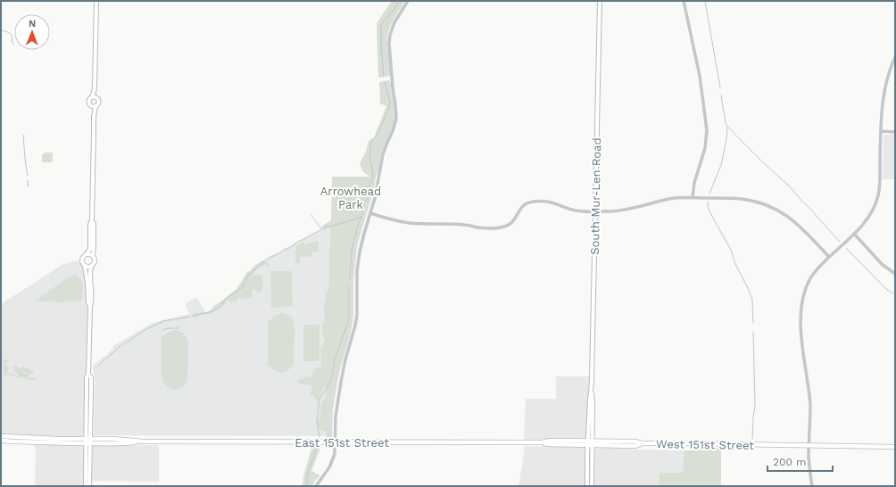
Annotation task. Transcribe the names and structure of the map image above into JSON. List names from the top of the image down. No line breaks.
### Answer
{"streets":{"main road":["South Mur-Len Road","East 151st Street","West 151st Street"]},"crossings":[["South Mur-Len Road","East 151st Street"],["South Mur-Len Road","West 151st Street"],["East 151st Street","West 151st Street"]],"parks":["Arrowhead Park"],"scale_bar":"200 m","north":"top"}
